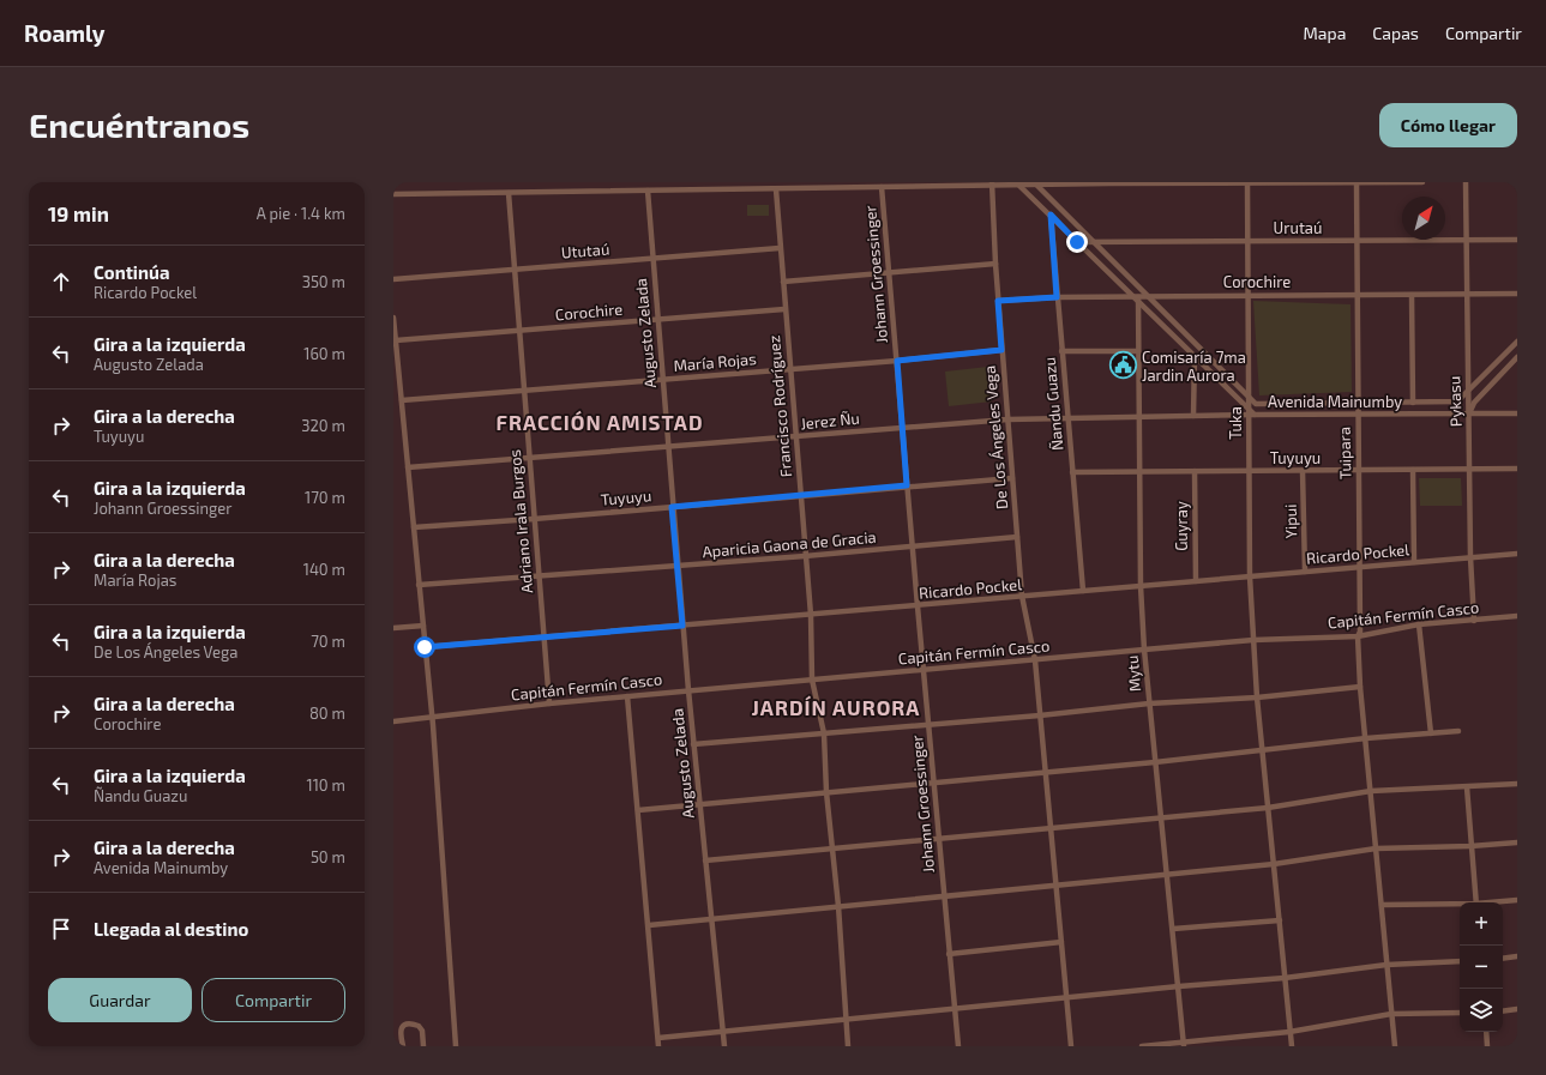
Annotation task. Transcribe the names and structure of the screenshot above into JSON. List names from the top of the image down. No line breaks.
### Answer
{"streets":{"street":["Urutaú","Ututaú","Johann Groessinger","Corochire","Augusto Zelada","María Rojas","Avenida Mainumby","Pykasu","Ñandu Guazu","Francisco Rodríguez","Jerez Ñu","Tuka","De Los Ángeles Vega","Tuipara","Tuyuyu","Adriano Irala Burgos","Yipui","Guyray","Aparicia Gaona de Gracia","Ricardo Pockel","Capitán Fermín Casco","Mytu"]},"crossings":[["Urutaú","Avenida Mainumby"],["Urutaú","Pykasu"],["Urutaú","Tuka"],["Urutaú","Tuipara"],["Ututaú","Augusto Zelada"],["Ututaú","Francisco Rodríguez"],["Ututaú","Adriano Irala Burgos"],["Johann Groessinger","María Rojas"],["Johann Groessinger","Jerez Ñu"],["Johann Groessinger","Tuyuyu"],["Johann Groessinger","Aparicia Gaona de Gracia"],["Johann Groessinger","Ricardo Pockel"],["Johann Groessinger","Capitán Fermín Casco"],["Corochire","Augusto Zelada"],["Corochire","Avenida Mainumby"],["Corochire","Pykasu"],["Corochire","Ñandu Guazu"],["Corochire","Francisco Rodríguez"],["Corochire","Tuka"],["Corochire","De Los Ángeles Vega"],["Corochire","Tuipara"],["Corochire","Adriano Irala Burgos"],["Corochire","Mytu"],["Augusto Zelada","María Rojas"],["Augusto Zelada","Jerez Ñu"],["Augusto Zelada","Tuyuyu"],["Augusto Zelada","Aparicia Gaona de Gracia"],["Augusto Zelada","Ricardo Pockel"],["Augusto Zelada","Capitán Fermín Casco"],["María Rojas","Francisco Rodríguez"],["María Rojas","De Los Ángeles Vega"],["María Rojas","Adriano Irala Burgos"],["Avenida Mainumby","Pykasu"],["Avenida Mainumby","Ñandu Guazu"],["Avenida Mainumby","Jerez Ñu"],["Avenida Mainumby","Tuka"],["Avenida Mainumby","Tuipara"],["Avenida Mainumby","Mytu"],["Pykasu","Tuyuyu"],["Pykasu","Ricardo Pockel"],["Pykasu","Capitán Fermín Casco"],["Ñandu Guazu","Jerez Ñu"],["Ñandu Guazu","Tuyuyu"],["Ñandu Guazu","Ricardo Pockel"],["Francisco Rodríguez","Jerez Ñu"],["Francisco Rodríguez","Tuyuyu"],["Francisco Rodríguez","Aparicia Gaona de Gracia"],["Francisco Rodríguez","Ricardo Pockel"],["Francisco Rodríguez","Capitán Fermín Casco"],["Jerez Ñu","Tuka"],["Jerez Ñu","De Los Ángeles Vega"],["Jerez Ñu","Adriano Irala Burgos"],["Jerez Ñu","Mytu"],["Tuka","Tuyuyu"],["Tuka","Ricardo Pockel"],["Tuka","Capitán Fermín Casco"],["De Los Ángeles Vega","Tuyuyu"],["De Los Ángeles Vega","Aparicia Gaona de Gracia"],["De Los Ángeles Vega","Ricardo Pockel"],["De Los Ángeles Vega","Capitán Fermín Casco"],["Tuipara","Tuyuyu"],["Tuipara","Ricardo Pockel"],["Tuipara","Capitán Fermín Casco"],["Tuyuyu","Adriano Irala Burgos"],["Tuyuyu","Yipui"],["Tuyuyu","Guyray"],["Tuyuyu","Mytu"],["Adriano Irala Burgos","Aparicia Gaona de Gracia"],["Adriano Irala Burgos","Ricardo Pockel"],["Adriano Irala Burgos","Capitán Fermín Casco"],["Yipui","Ricardo Pockel"],["Guyray","Ricardo Pockel"],["Ricardo Pockel","Mytu"],["Capitán Fermín Casco","Mytu"]],"districts":["FRACCIÓN AMISTAD","JARDÍN AURORA"],"places":{"public building":["Comisaría 7ma Jardin Aurora"]},"north":"top right","page":{"header":"Roamly","nav":["Mapa","Capas","Compartir"],"buttons":["Cómo llegar",["Guardar","Compartir"]],"title":"Encuéntranos","heading":["19 min","A pie · 1.4 km"],"list":[["Continúa","Ricardo Pockel","350 m"],["Gira a la izquierda","Augusto Zelada","160 m"],["Gira a la derecha","Tuyuyu","320 m"],["Gira a la izquierda","Johann Groessinger","170 m"],["Gira a la derecha","María Rojas","140 m"],["Gira a la izquierda","De Los Ángeles Vega","70 m"],["Gira a la derecha","Corochire","80 m"],["Gira a la izquierda","Ñandu Guazu","110 m"],["Gira a la derecha","Avenida Mainumby","50 m"],"Llegada al destino"],"map_buttons":["+","−"]}}
